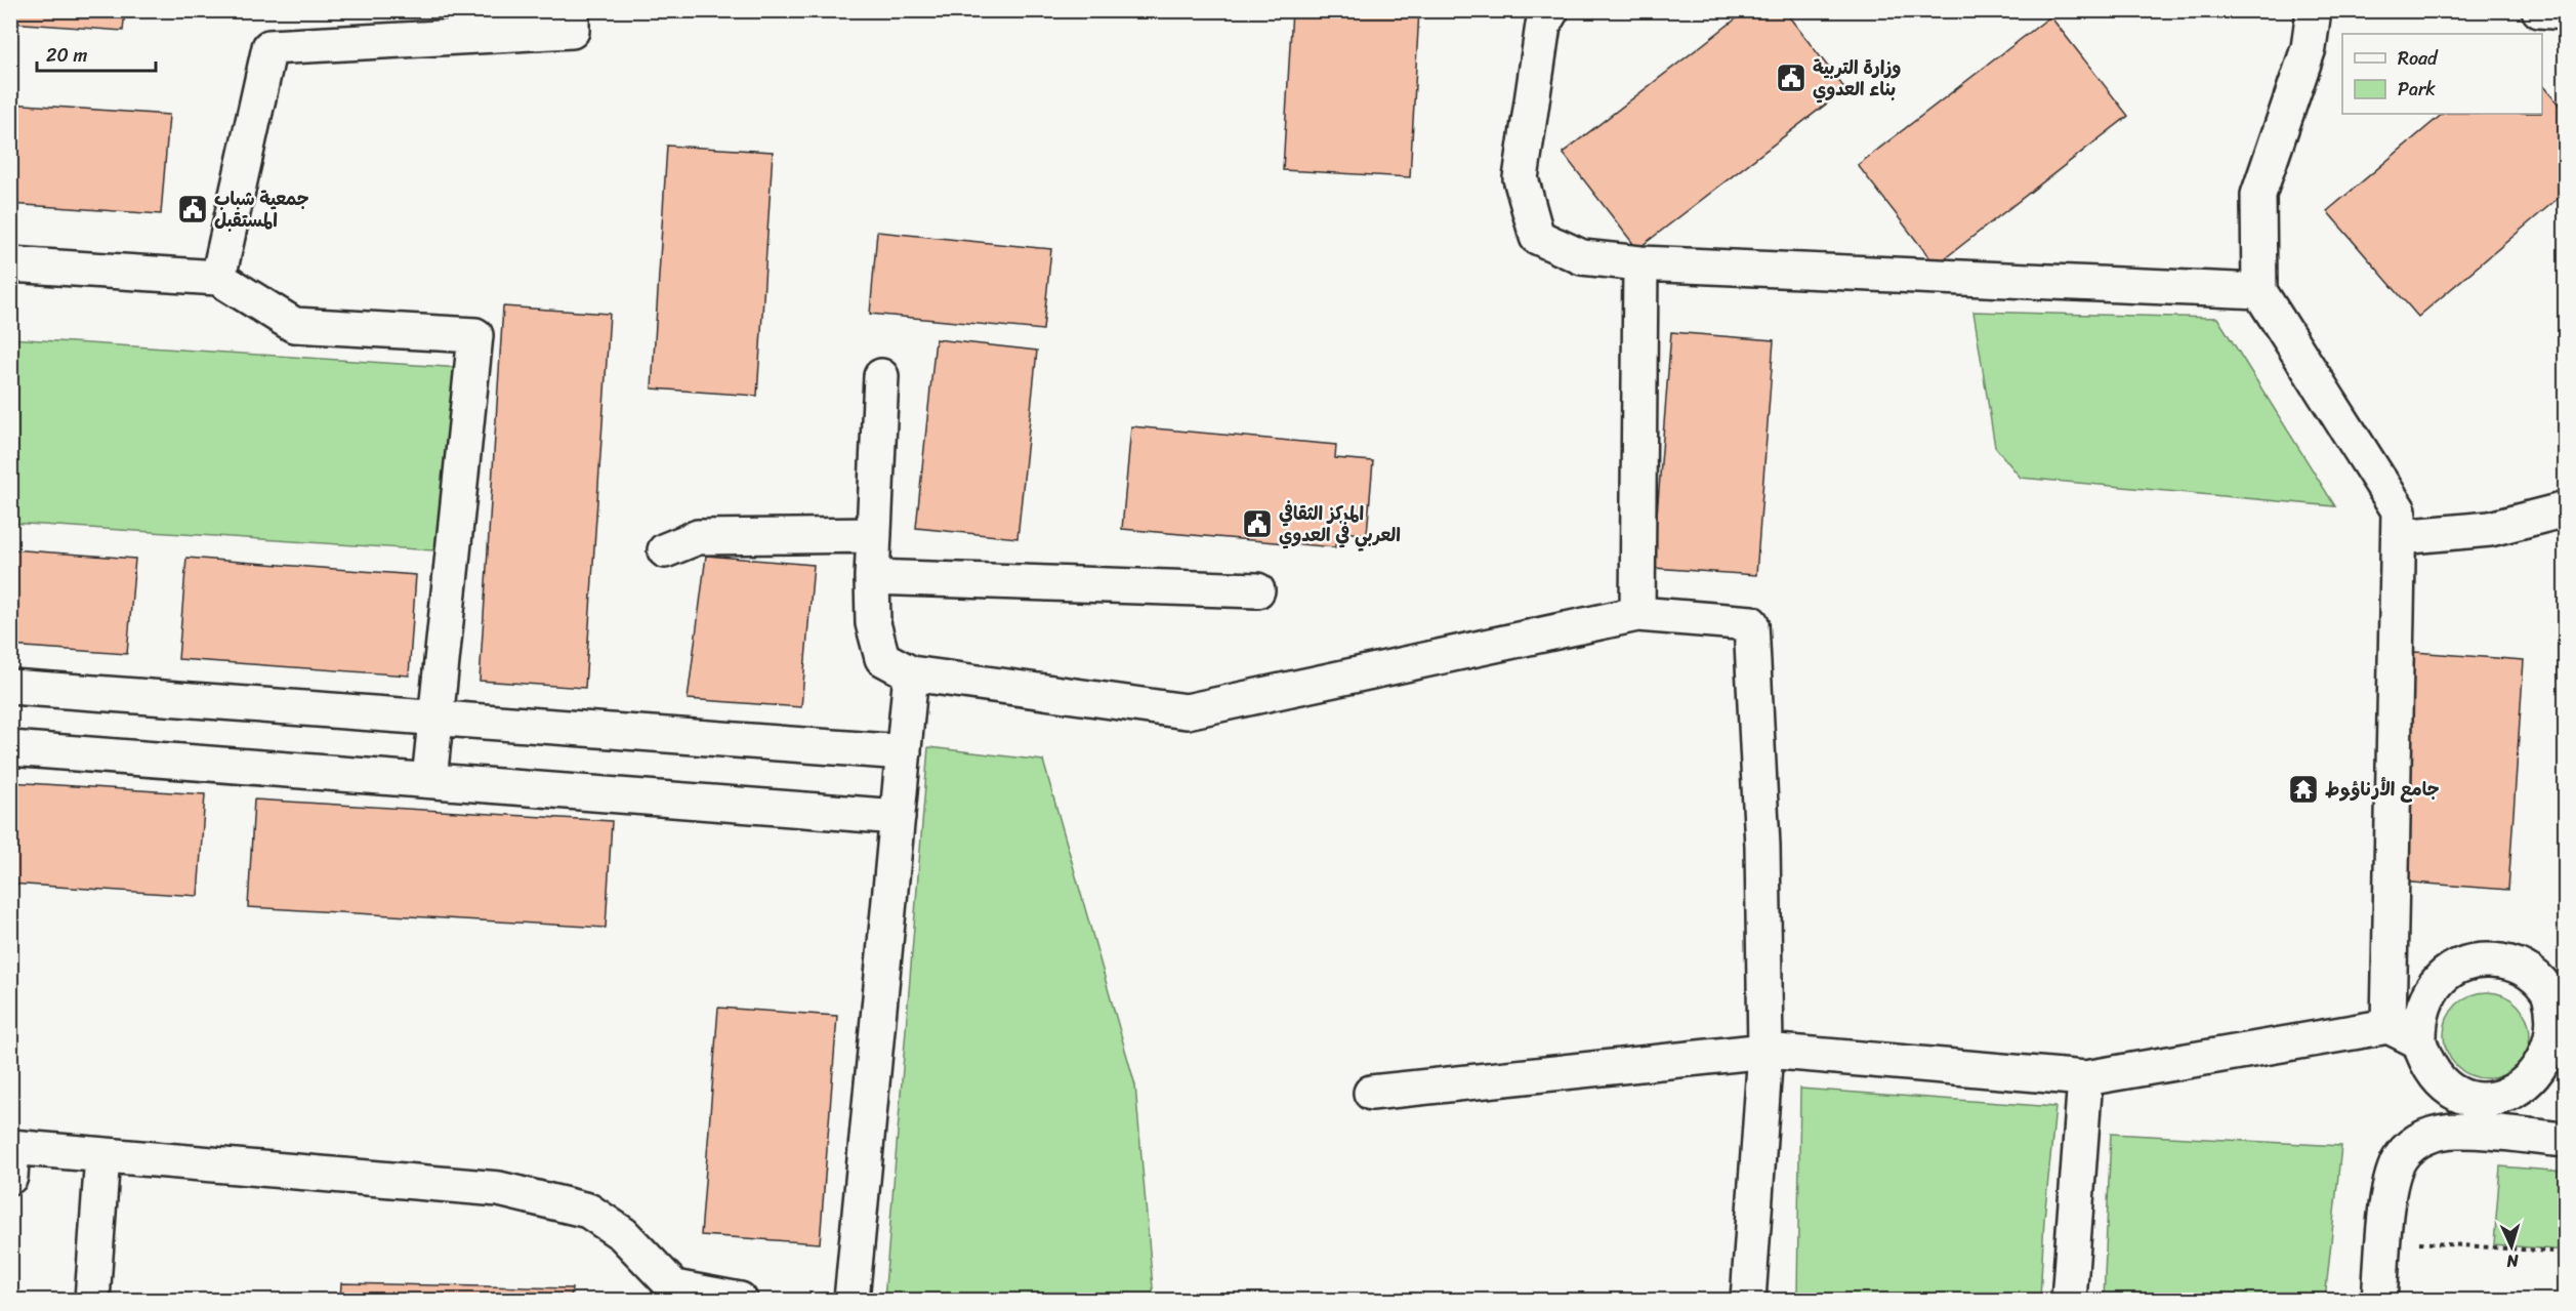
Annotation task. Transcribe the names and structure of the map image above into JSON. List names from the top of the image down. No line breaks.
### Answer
{"places":{"public building":["وزارة التربية بناء العدوي","جمعية شباب المستقبل","المركز الثقافي العربي في العدوي"],"temple":["جامع الأرناؤوط"]},"legend":["Road","Park"],"scale_bar":"20 m","north":"bottom"}
